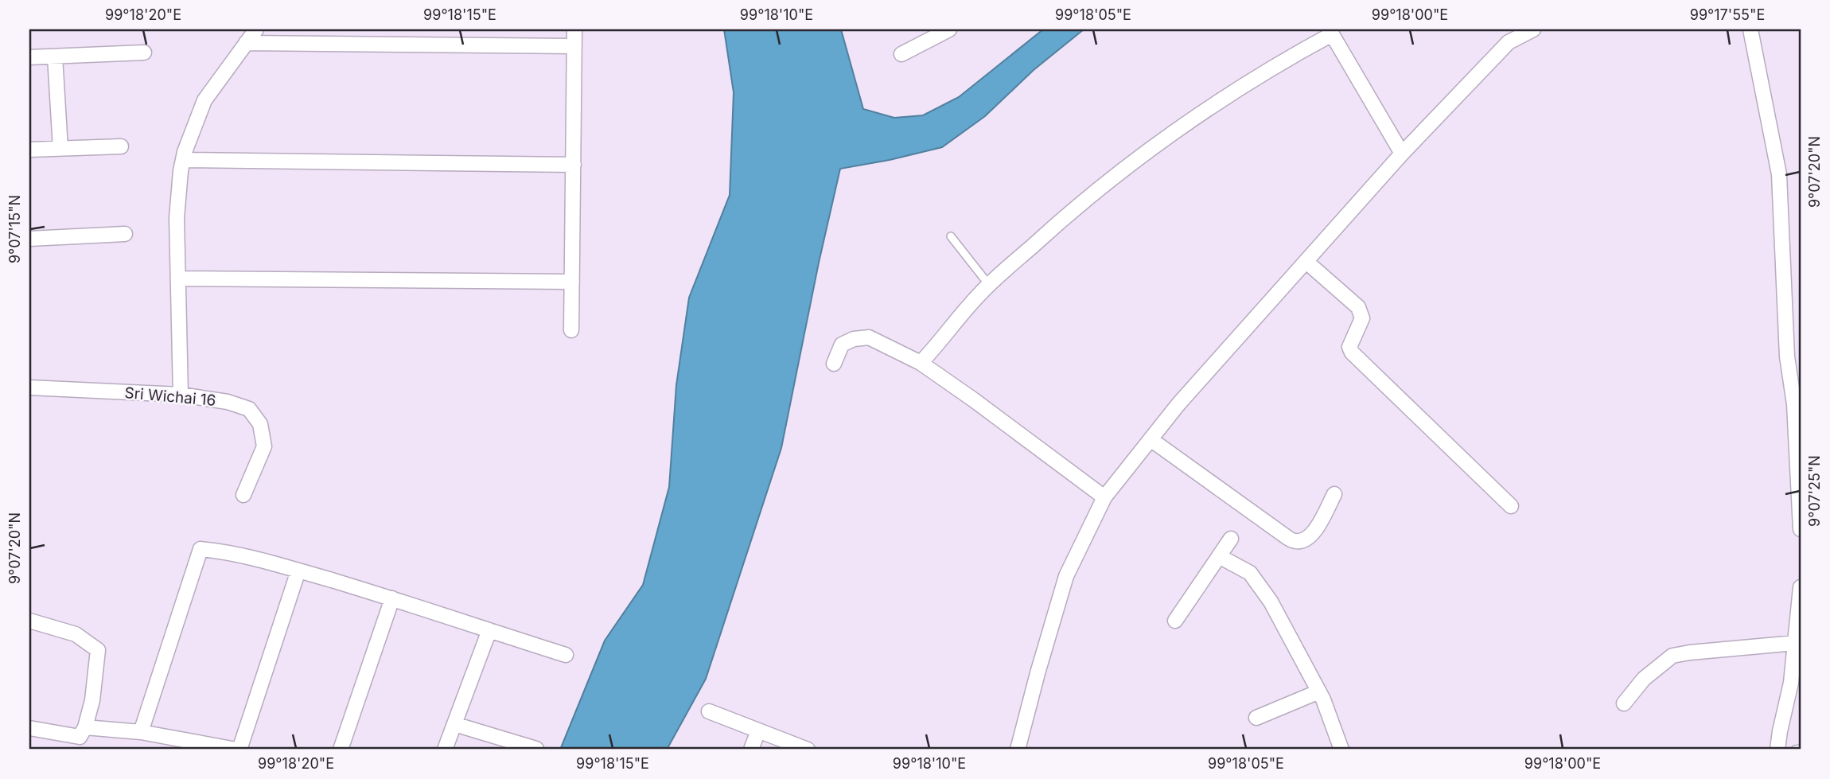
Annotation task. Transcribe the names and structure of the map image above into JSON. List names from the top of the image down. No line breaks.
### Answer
{"streets":{"street":["Sri Wichai 16"]},"coordinates":["99°18'20\"E","99°18'15\"E","99°18'10\"E","99°18'05\"E","99°18'00\"E","99°17'55\"E","9°07'20\"N","9°07'15\"N","9°07'25\"N"]}
